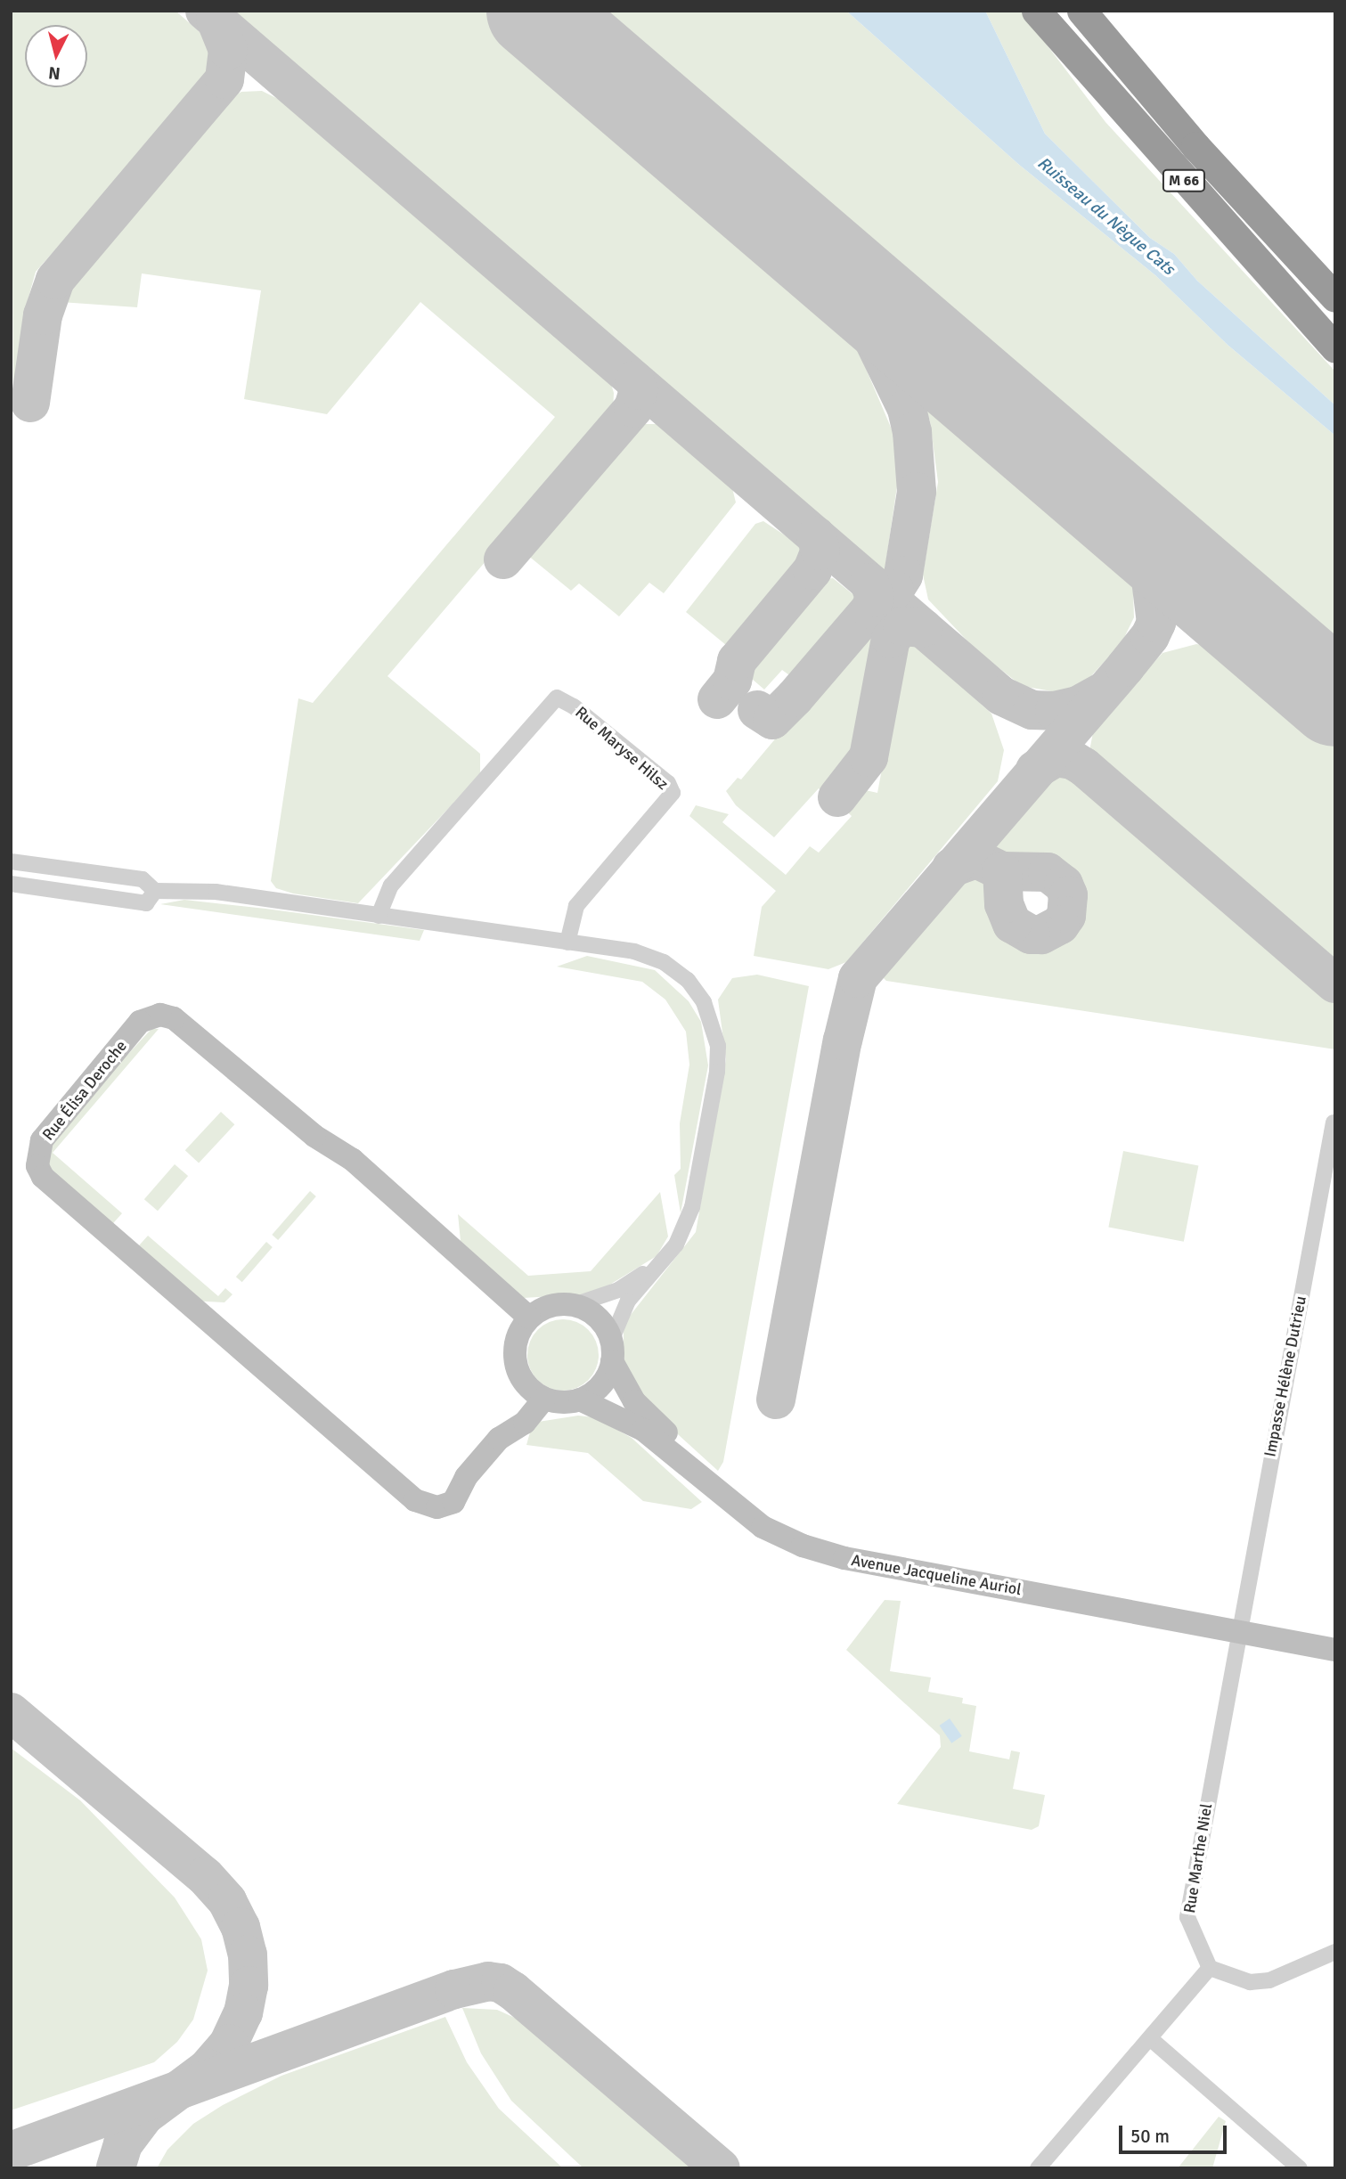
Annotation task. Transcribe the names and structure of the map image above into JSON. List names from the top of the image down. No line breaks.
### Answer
{"streets":{"highway":["M 66"],"main road":["Rue Élisa Deroche","Avenue Jacqueline Auriol"],"street":["Rue Maryse Hilsz","Impasse Hélène Dutrieu","Rue Marthe Niel"]},"crossings":[["Rue Élisa Deroche","Avenue Jacqueline Auriol"],["Impasse Hélène Dutrieu","Avenue Jacqueline Auriol"],["Impasse Hélène Dutrieu","Rue Marthe Niel"],["Avenue Jacqueline Auriol","Rue Marthe Niel"]],"water":["Ruisseau du Nègue Cats"],"scale_bar":"50 m","north":"bottom"}
